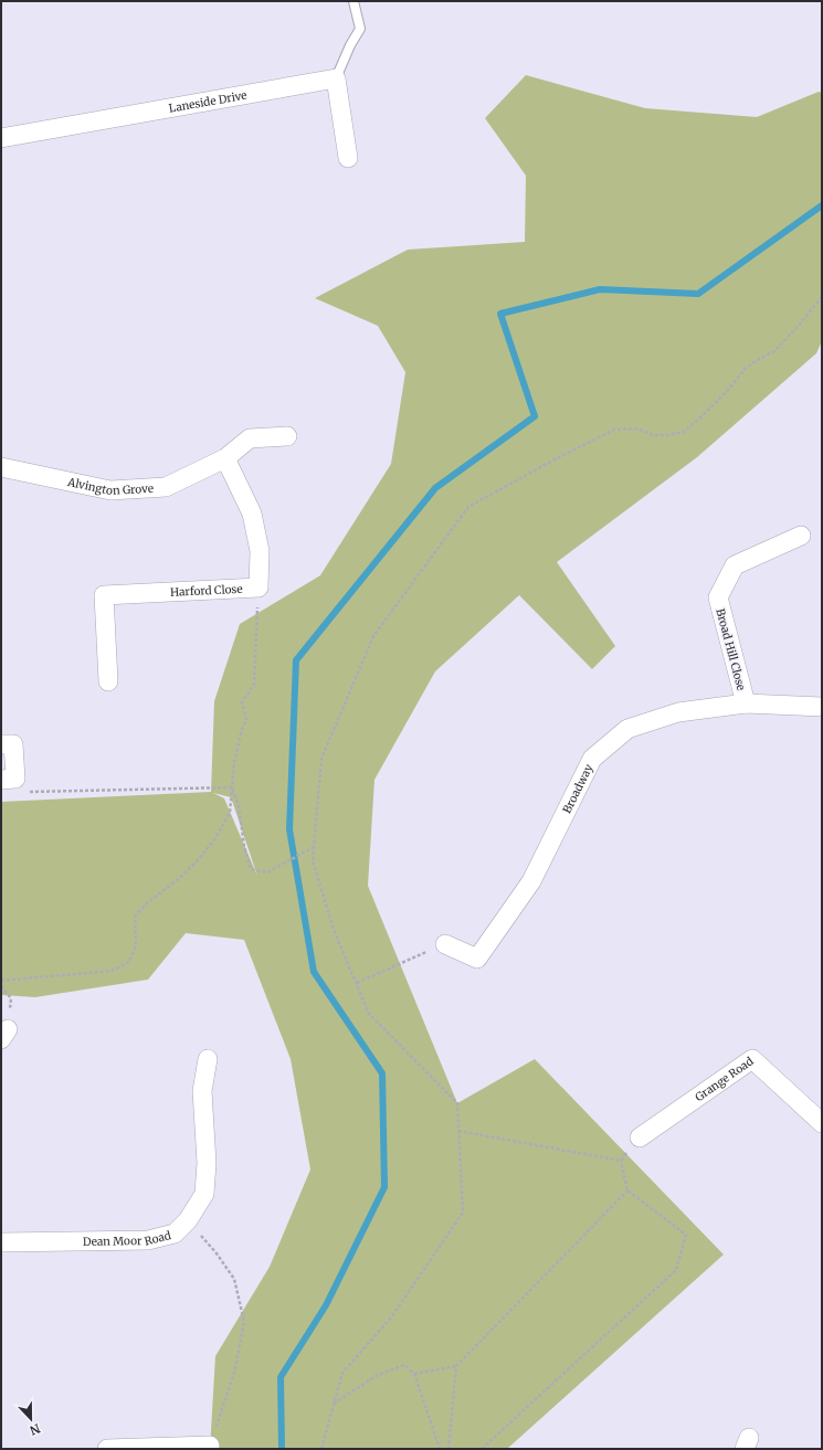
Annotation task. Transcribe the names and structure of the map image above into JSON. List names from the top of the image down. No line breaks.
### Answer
{"streets":{"street":["Laneside Drive","Alvington Grove","Harford Close","Broad Hill Close","Broadway","Grange Road","Dean Moor Road"]},"crossings":[["Broad Hill Close","Broadway"]],"north":"bottom"}
